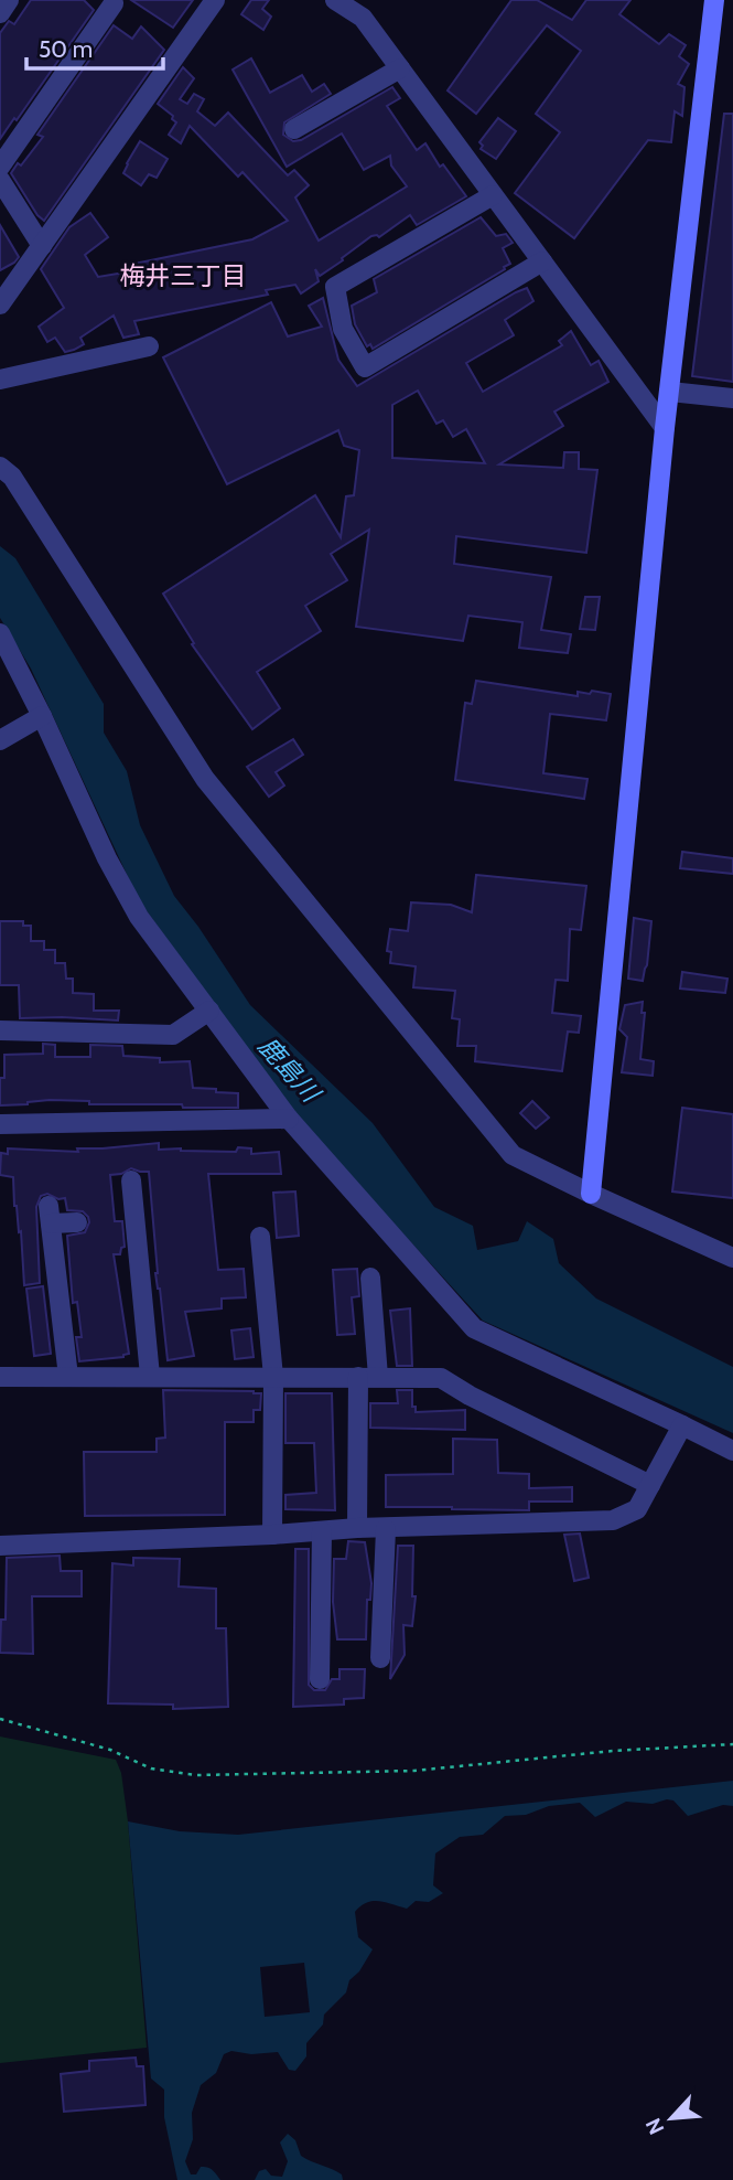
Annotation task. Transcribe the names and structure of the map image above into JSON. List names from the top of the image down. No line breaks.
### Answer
{"districts":["梅井三丁目"],"water":["鹿島川"],"scale_bar":"50 m","north":"bottom left"}
